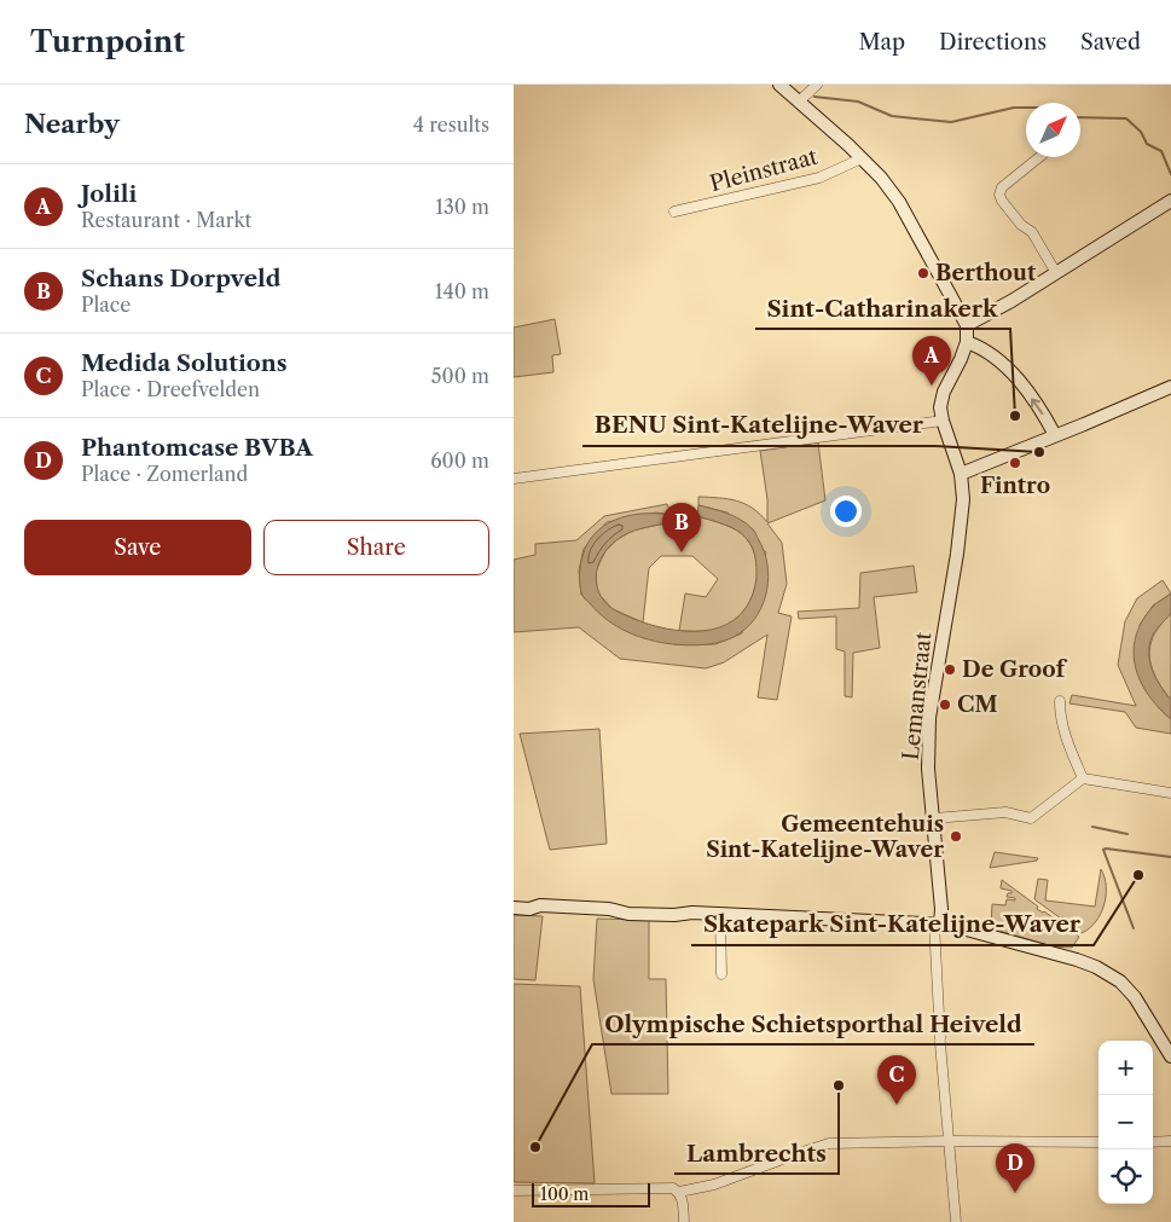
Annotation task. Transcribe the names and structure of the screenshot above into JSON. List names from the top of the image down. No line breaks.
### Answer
{"streets":{"street":["Pleinstraat","Lemanstraat"]},"places":["Berthout","Sint-Catharinakerk","BENU Sint-Katelijne-Waver","Fintro","De Groof","CM","Gemeentehuis Sint-Katelijne-Waver","Skatepark Sint-Katelijne-Waver","Lambrechts","Olympische Schietsporthal Heiveld"],"scale_bar":"100 m","north":"top right","page":{"header":"Turnpoint","nav":["Map","Directions","Saved"],"heading":["Nearby","4 results"],"list":[{"mark":"A","name":"Jolili","note":"Restaurant · Markt","value":"130 m"},{"mark":"B","name":"Schans Dorpveld","note":"Place","value":"140 m"},{"mark":"C","name":"Medida Solutions","note":"Place · Dreefvelden","value":"500 m"},{"mark":"D","name":"Phantomcase BVBA","note":"Place · Zomerland","value":"600 m"}],"pins":["A","B","C","D"],"buttons":["Save","Share"],"map_buttons":["+","−"],"scale":"100 m"}}
